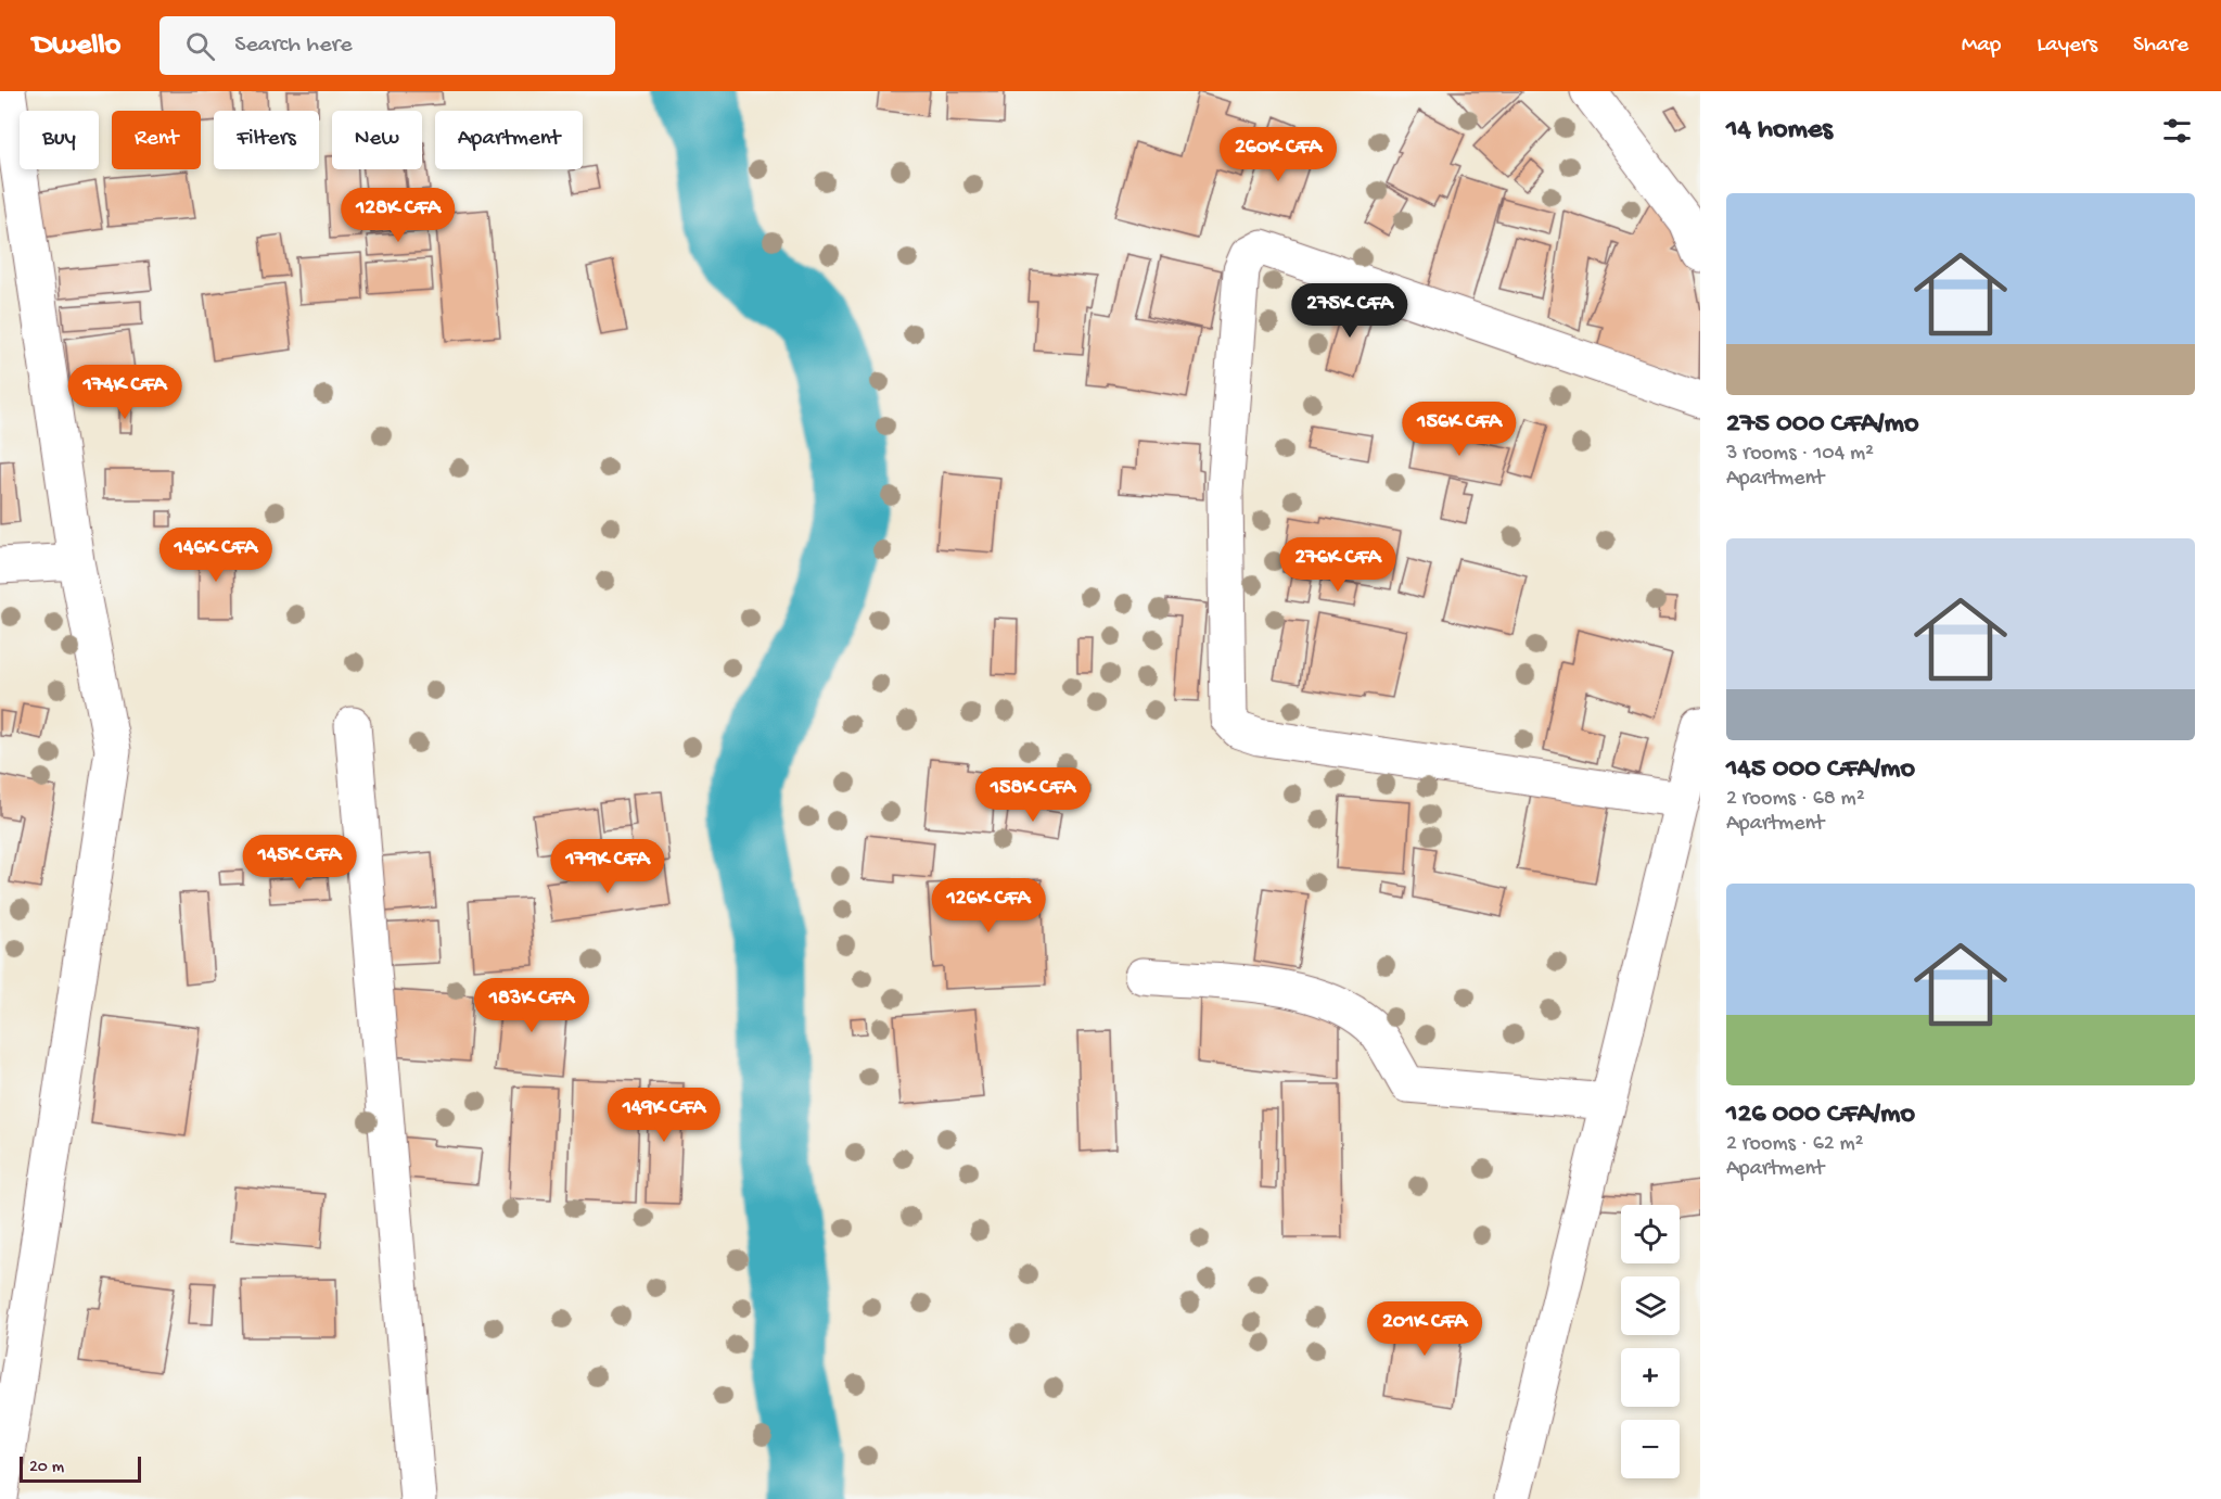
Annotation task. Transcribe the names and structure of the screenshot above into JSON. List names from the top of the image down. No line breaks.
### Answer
{"scale_bar":"20 m","page":{"header":"Dwello","search":"Search here","nav":["Map","Layers","Share"],"heading":"14 homes","chip":["Buy","Rent","Filters","New","Apartment"],"price":["260K CFA","128K CFA","275K CFA","174K CFA","156K CFA","146K CFA","276K CFA","158K CFA","145K CFA","179K CFA","126K CFA","183K CFA","149K CFA","201K CFA"],"list":[{"name":"275 000 CFA/mo","note":"3 rooms · 104 m² · Apartment"},{"name":"145 000 CFA/mo","note":"2 rooms · 68 m² · Apartment"},{"name":"126 000 CFA/mo","note":"2 rooms · 62 m² · Apartment"}],"map_buttons":["+","−"],"scale":"20 m"}}
